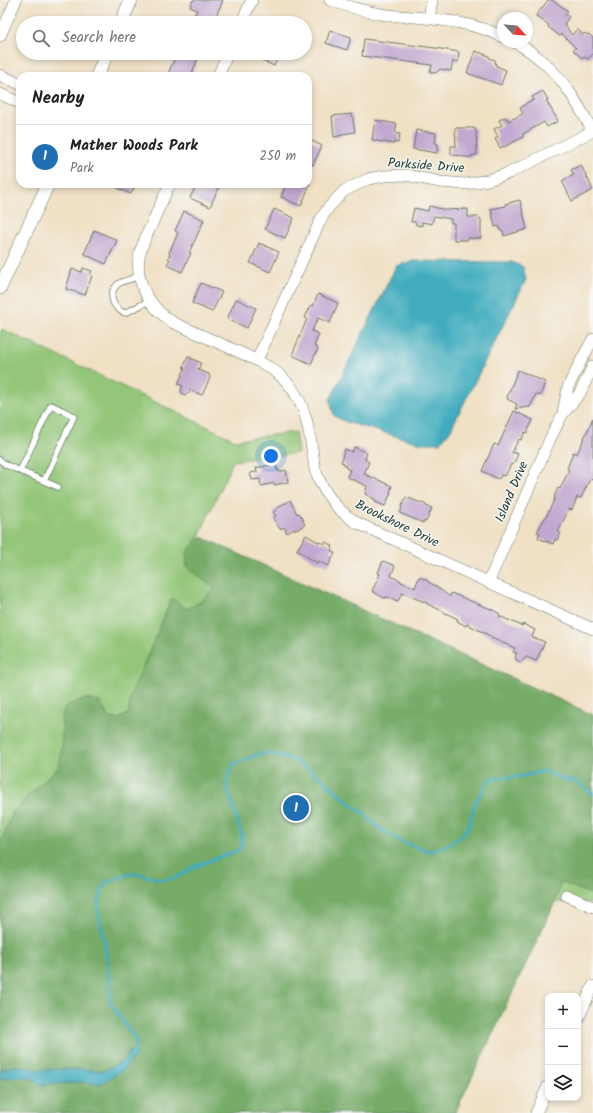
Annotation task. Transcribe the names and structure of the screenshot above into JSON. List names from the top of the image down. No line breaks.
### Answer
{"streets":{"street":["Parkside Drive","Island Drive","Brookshore Drive"]},"crossings":[["Parkside Drive","Brookshore Drive"],["Island Drive","Brookshore Drive"]],"north":"bottom right","page":{"search":"Search here","heading":"Nearby","list":[{"mark":"1","name":"Mather Woods Park","note":"Park","value":"250 m"}],"pins":"1","map_buttons":["+","−"]}}
